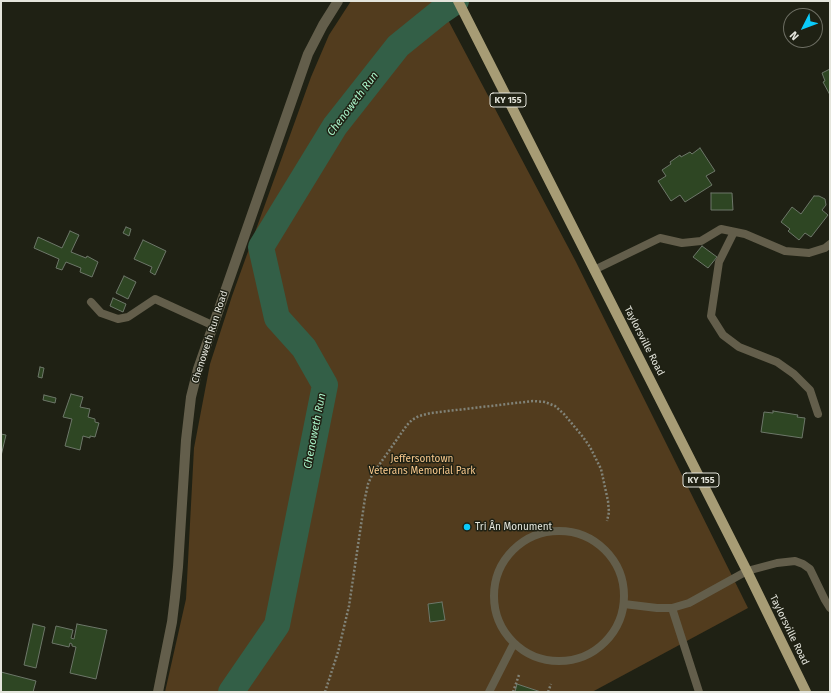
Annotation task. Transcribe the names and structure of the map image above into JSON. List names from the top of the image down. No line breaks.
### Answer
{"streets":{"main road":["KY 155","Taylorsville Road"],"street":["Chenoweth Run Road"]},"water":["Chenoweth Run"],"parks":["Jeffersontown Veterans Memorial Park"],"places":["Tri Ân Monument"],"north":"bottom left"}
